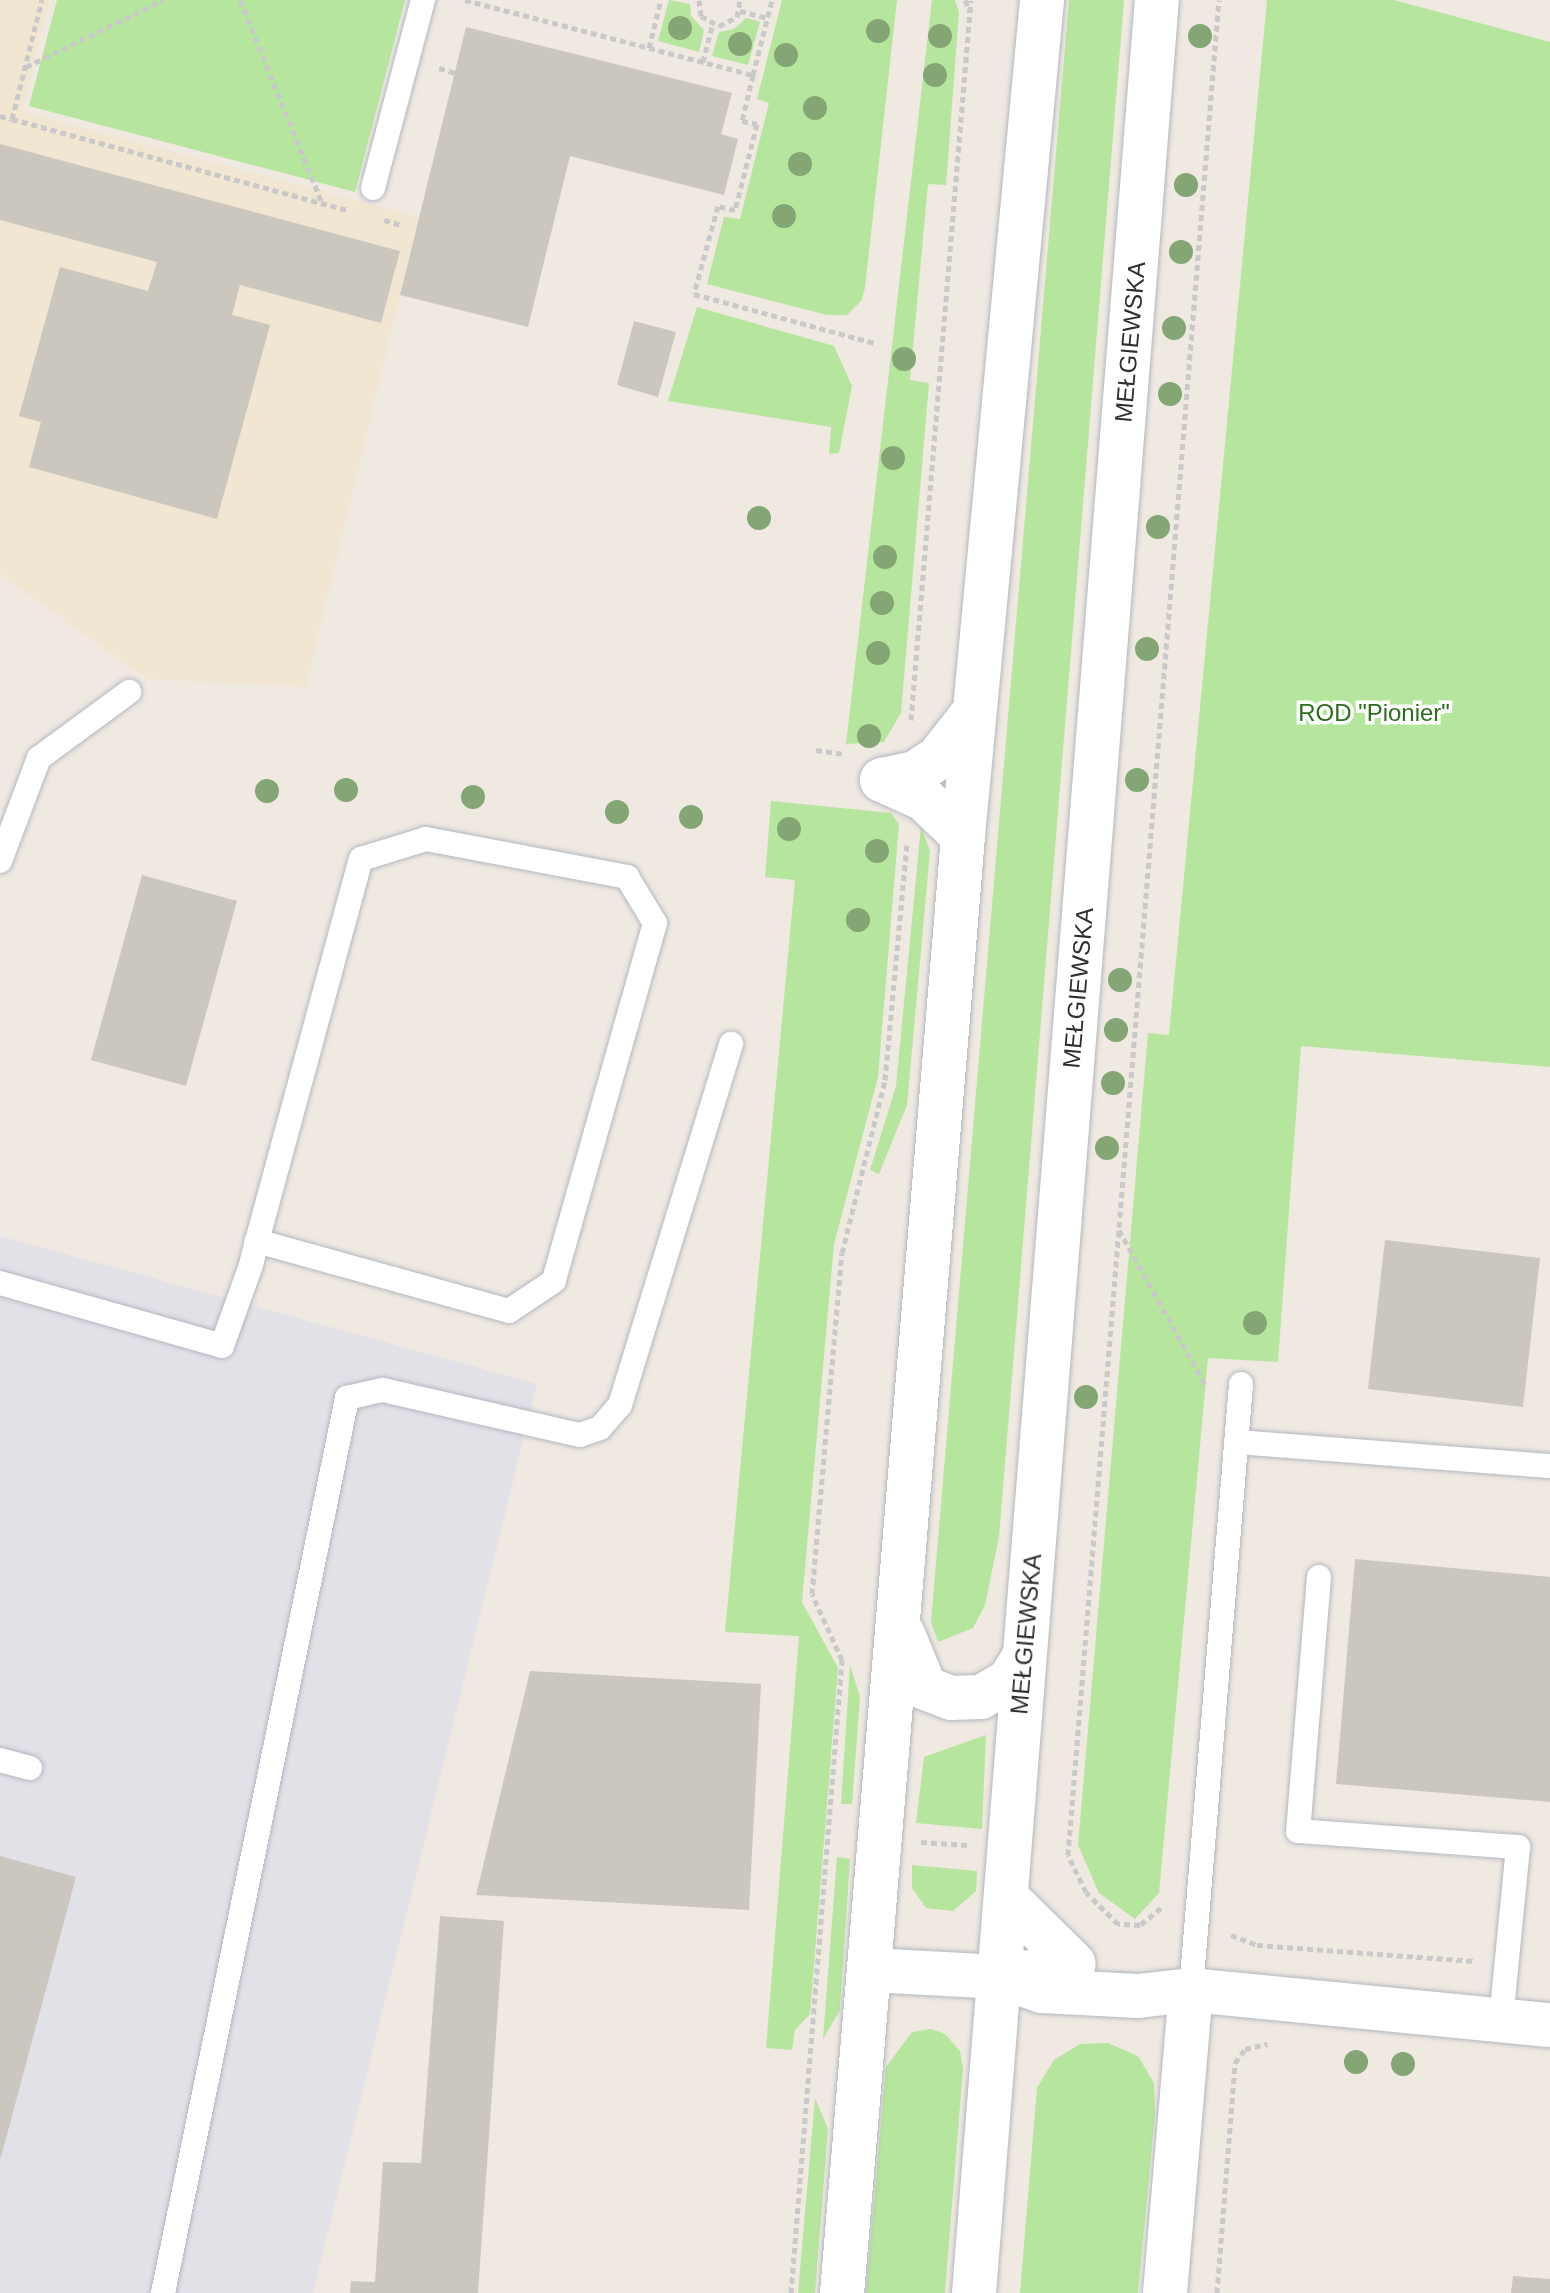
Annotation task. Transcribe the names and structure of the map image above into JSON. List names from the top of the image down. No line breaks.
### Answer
{"streets":{"main road":["MEŁGIEWSKA"]},"parks":["ROD \"Pionier\""]}
